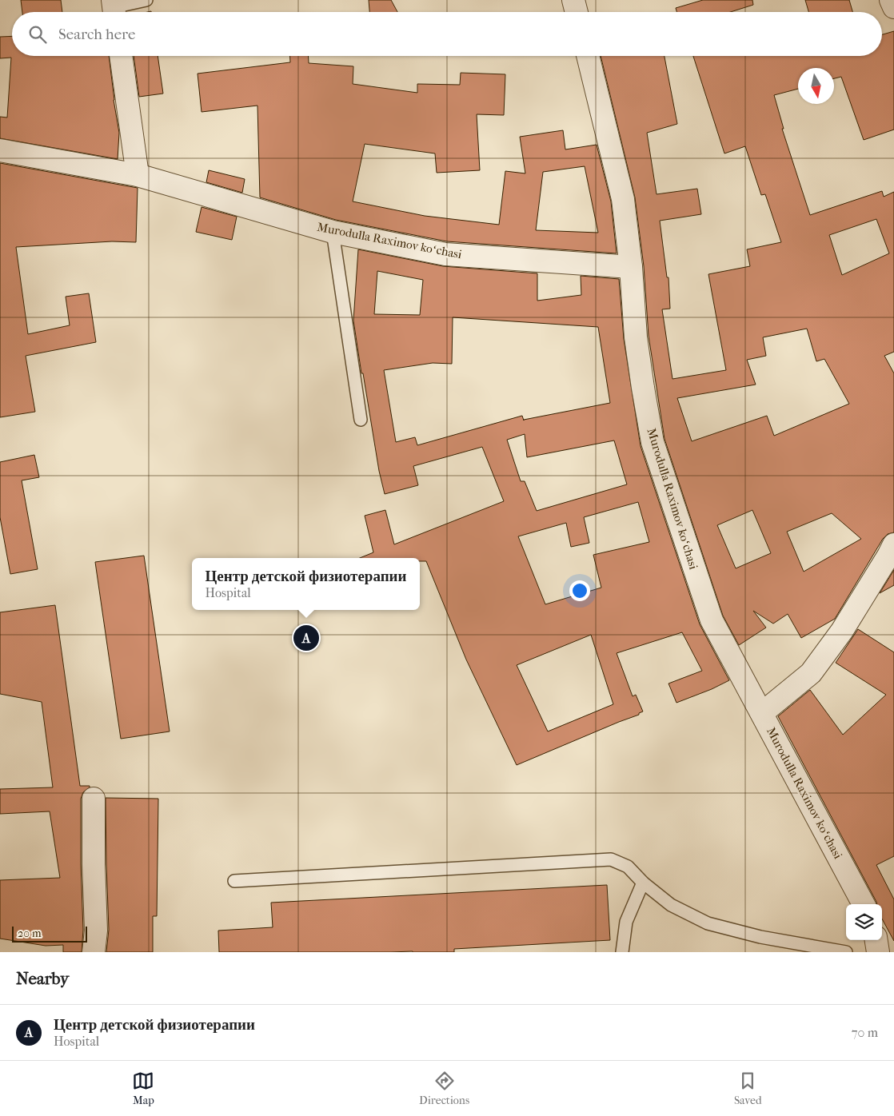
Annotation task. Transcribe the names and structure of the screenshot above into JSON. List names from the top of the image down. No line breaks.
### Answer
{"streets":{"street":["Murodulla Raximov koʻchasi"]},"scale_bar":"20 m","north":"bottom","page":{"search":"Search here","popup":["Центр детской физиотерапии","Hospital"],"pins":"A","scale":"20 m","heading":"Nearby","list":[{"mark":"A","name":"Центр детской физиотерапии","note":"Hospital","value":"70 m"}],"nav":["Map","Directions","Saved"]}}
